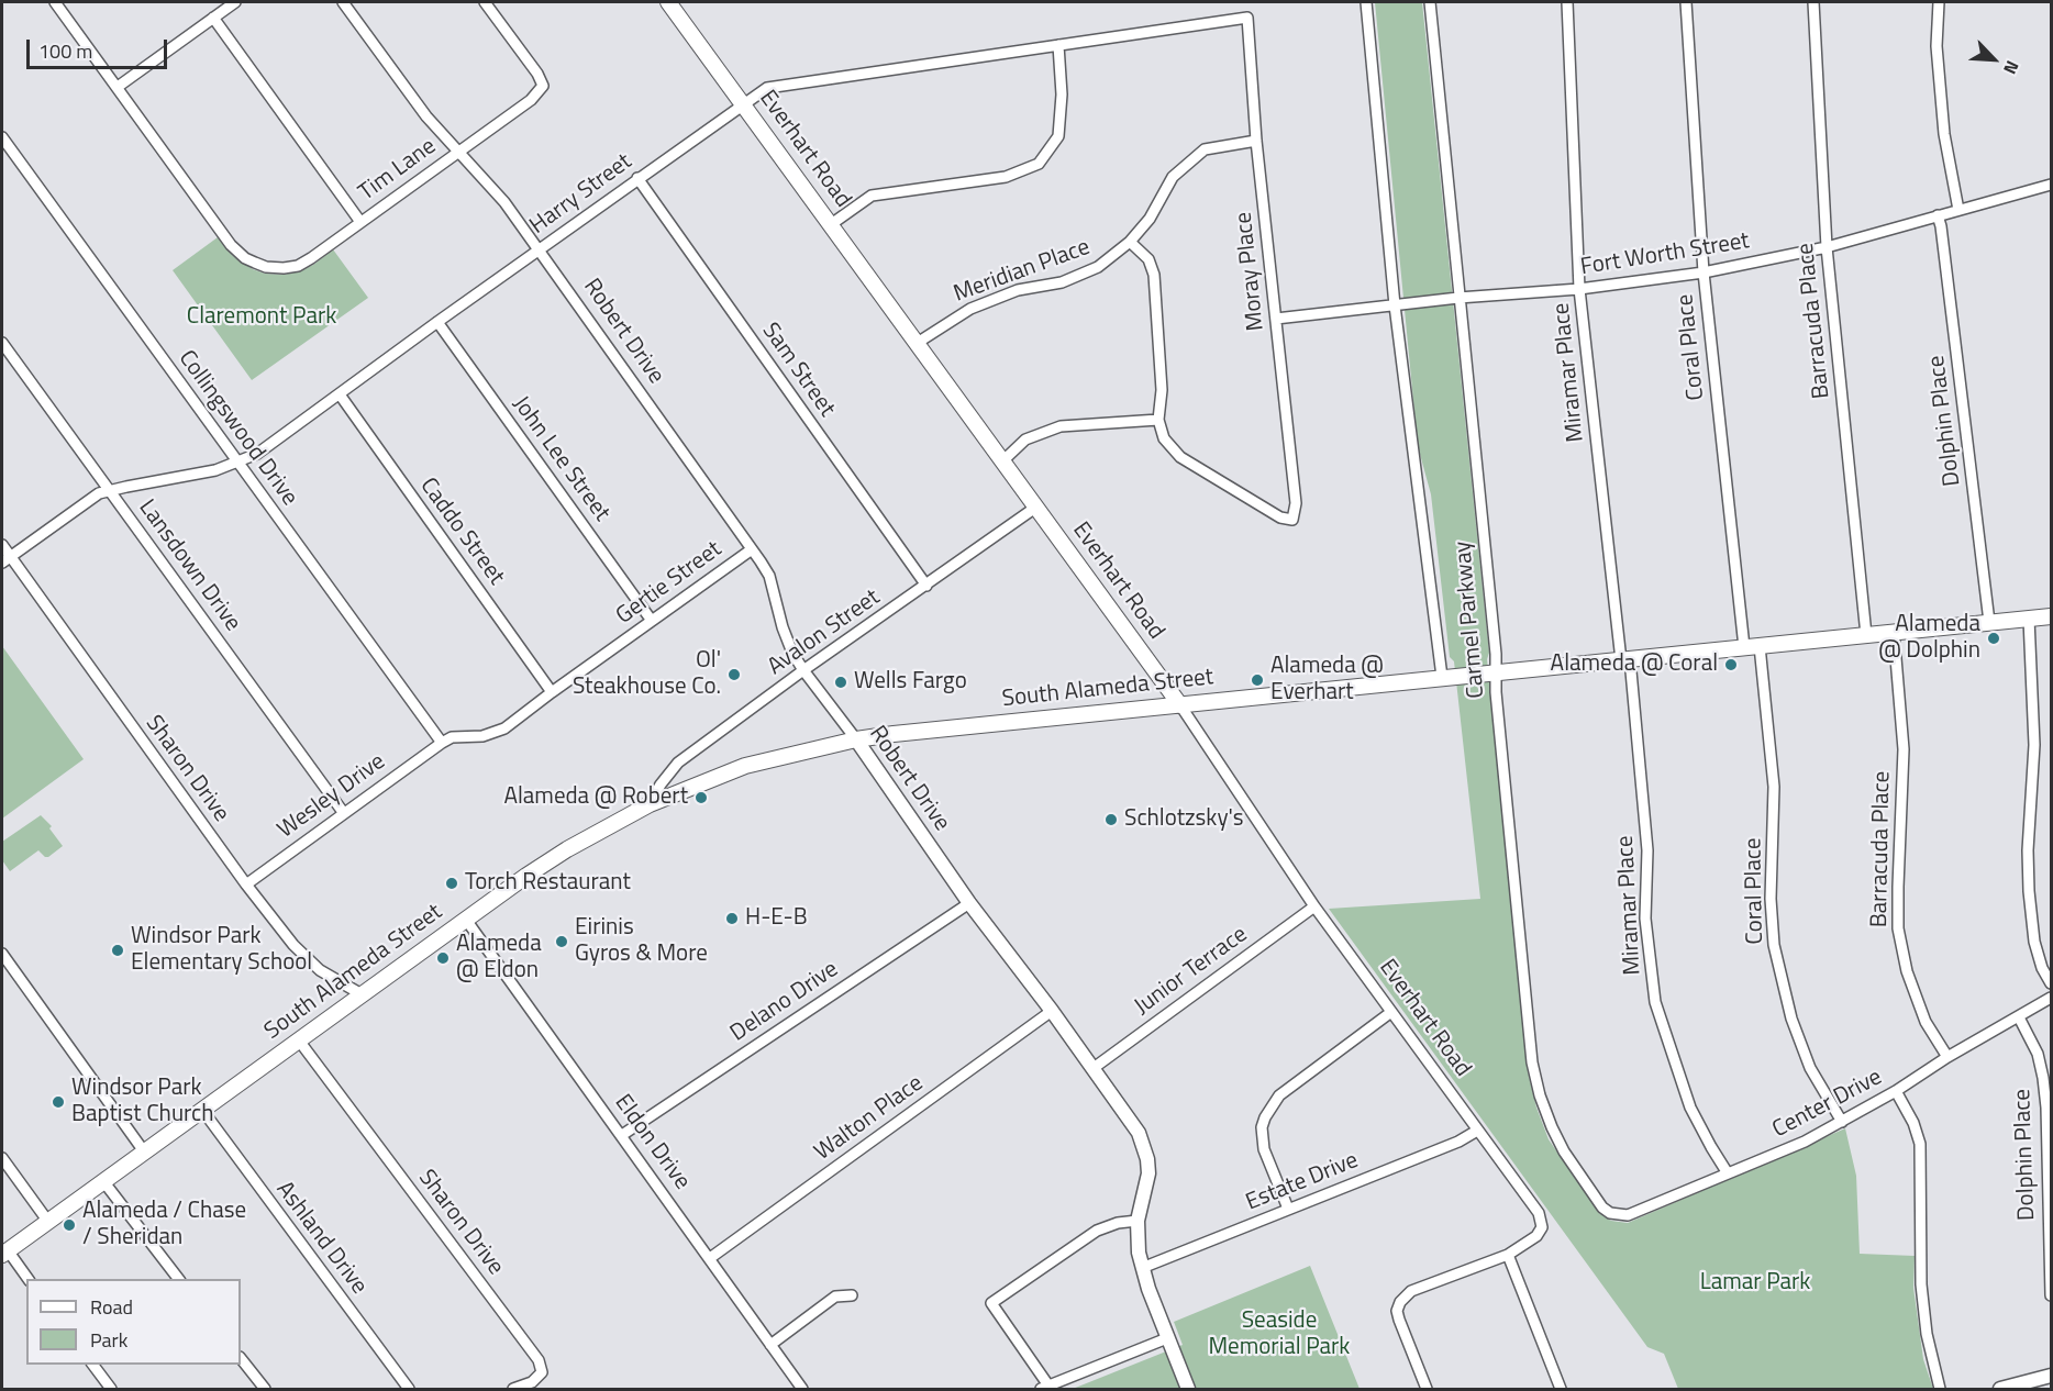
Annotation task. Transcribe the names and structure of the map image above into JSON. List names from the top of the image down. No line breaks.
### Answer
{"streets":{"main road":["Everhart Road","South Alameda Street"],"street":["Tim Lane","Harry Street","Fort Worth Street","Meridian Place","Moray Place","Barracuda Place","Robert Drive","Coral Place","Sam Street","Miramar Place","Dolphin Place","Collingswood Drive","John Lee Street","Caddo Street","Lansdown Drive","Gertie Street","Carmel Parkway","Avalon Street","Sharon Drive","Wesley Drive","Junior Terrace","Delano Drive","Center Drive","Walton Place","Eldon Drive","Estate Drive","Ashland Drive"]},"crossings":[["Everhart Road","Harry Street"],["Everhart Road","Meridian Place"],["Everhart Road","Avalon Street"],["Everhart Road","South Alameda Street"],["Everhart Road","Junior Terrace"],["Everhart Road","Estate Drive"],["Tim Lane","Robert Drive"],["Harry Street","Moray Place"],["Harry Street","Robert Drive"],["Harry Street","Sam Street"],["Harry Street","Collingswood Drive"],["Harry Street","John Lee Street"],["Harry Street","Caddo Street"],["Harry Street","Lansdown Drive"],["Harry Street","Sharon Drive"],["Fort Worth Street","Moray Place"],["Fort Worth Street","Barracuda Place"],["Fort Worth Street","Coral Place"],["Fort Worth Street","Miramar Place"],["Fort Worth Street","Dolphin Place"],["Fort Worth Street","Carmel Parkway"],["Meridian Place","Moray Place"],["Barracuda Place","South Alameda Street"],["Barracuda Place","Center Drive"],["Robert Drive","Gertie Street"],["Robert Drive","Avalon Street"],["Robert Drive","South Alameda Street"],["Robert Drive","Junior Terrace"],["Robert Drive","Delano Drive"],["Robert Drive","Walton Place"],["Robert Drive","Estate Drive"],["Coral Place","South Alameda Street"],["Coral Place","Center Drive"],["Sam Street","Avalon Street"],["Miramar Place","South Alameda Street"],["Miramar Place","Center Drive"],["Dolphin Place","South Alameda Street"],["Dolphin Place","Center Drive"],["Collingswood Drive","Gertie Street"],["Collingswood Drive","Wesley Drive"],["John Lee Street","Gertie Street"],["Caddo Street","Gertie Street"],["Lansdown Drive","Wesley Drive"],["Gertie Street","Wesley Drive"],["Carmel Parkway","South Alameda Street"],["Carmel Parkway","Center Drive"],["Avalon Street","South Alameda Street"],["South Alameda Street","Sharon Drive"],["South Alameda Street","Eldon Drive"],["South Alameda Street","Ashland Drive"],["Sharon Drive","Wesley Drive"],["Delano Drive","Eldon Drive"],["Walton Place","Eldon Drive"]],"parks":["Claremont Park","Lamar Park","Seaside Memorial Park"],"places":["Alameda @ Dolphin","Alameda @ Coral","Ol' Steakhouse Co.","Alameda @ Everhart","Wells Fargo","Alameda @ Robert","Schlotzsky's","Torch Restaurant","H-E-B","Eirinis Gyros & More","Windsor Park Elementary School","Alameda @ Eldon","Windsor Park Baptist Church","Alameda / Chase / Sheridan"],"legend":["Road","Park"],"scale_bar":"100 m","north":"bottom right"}
